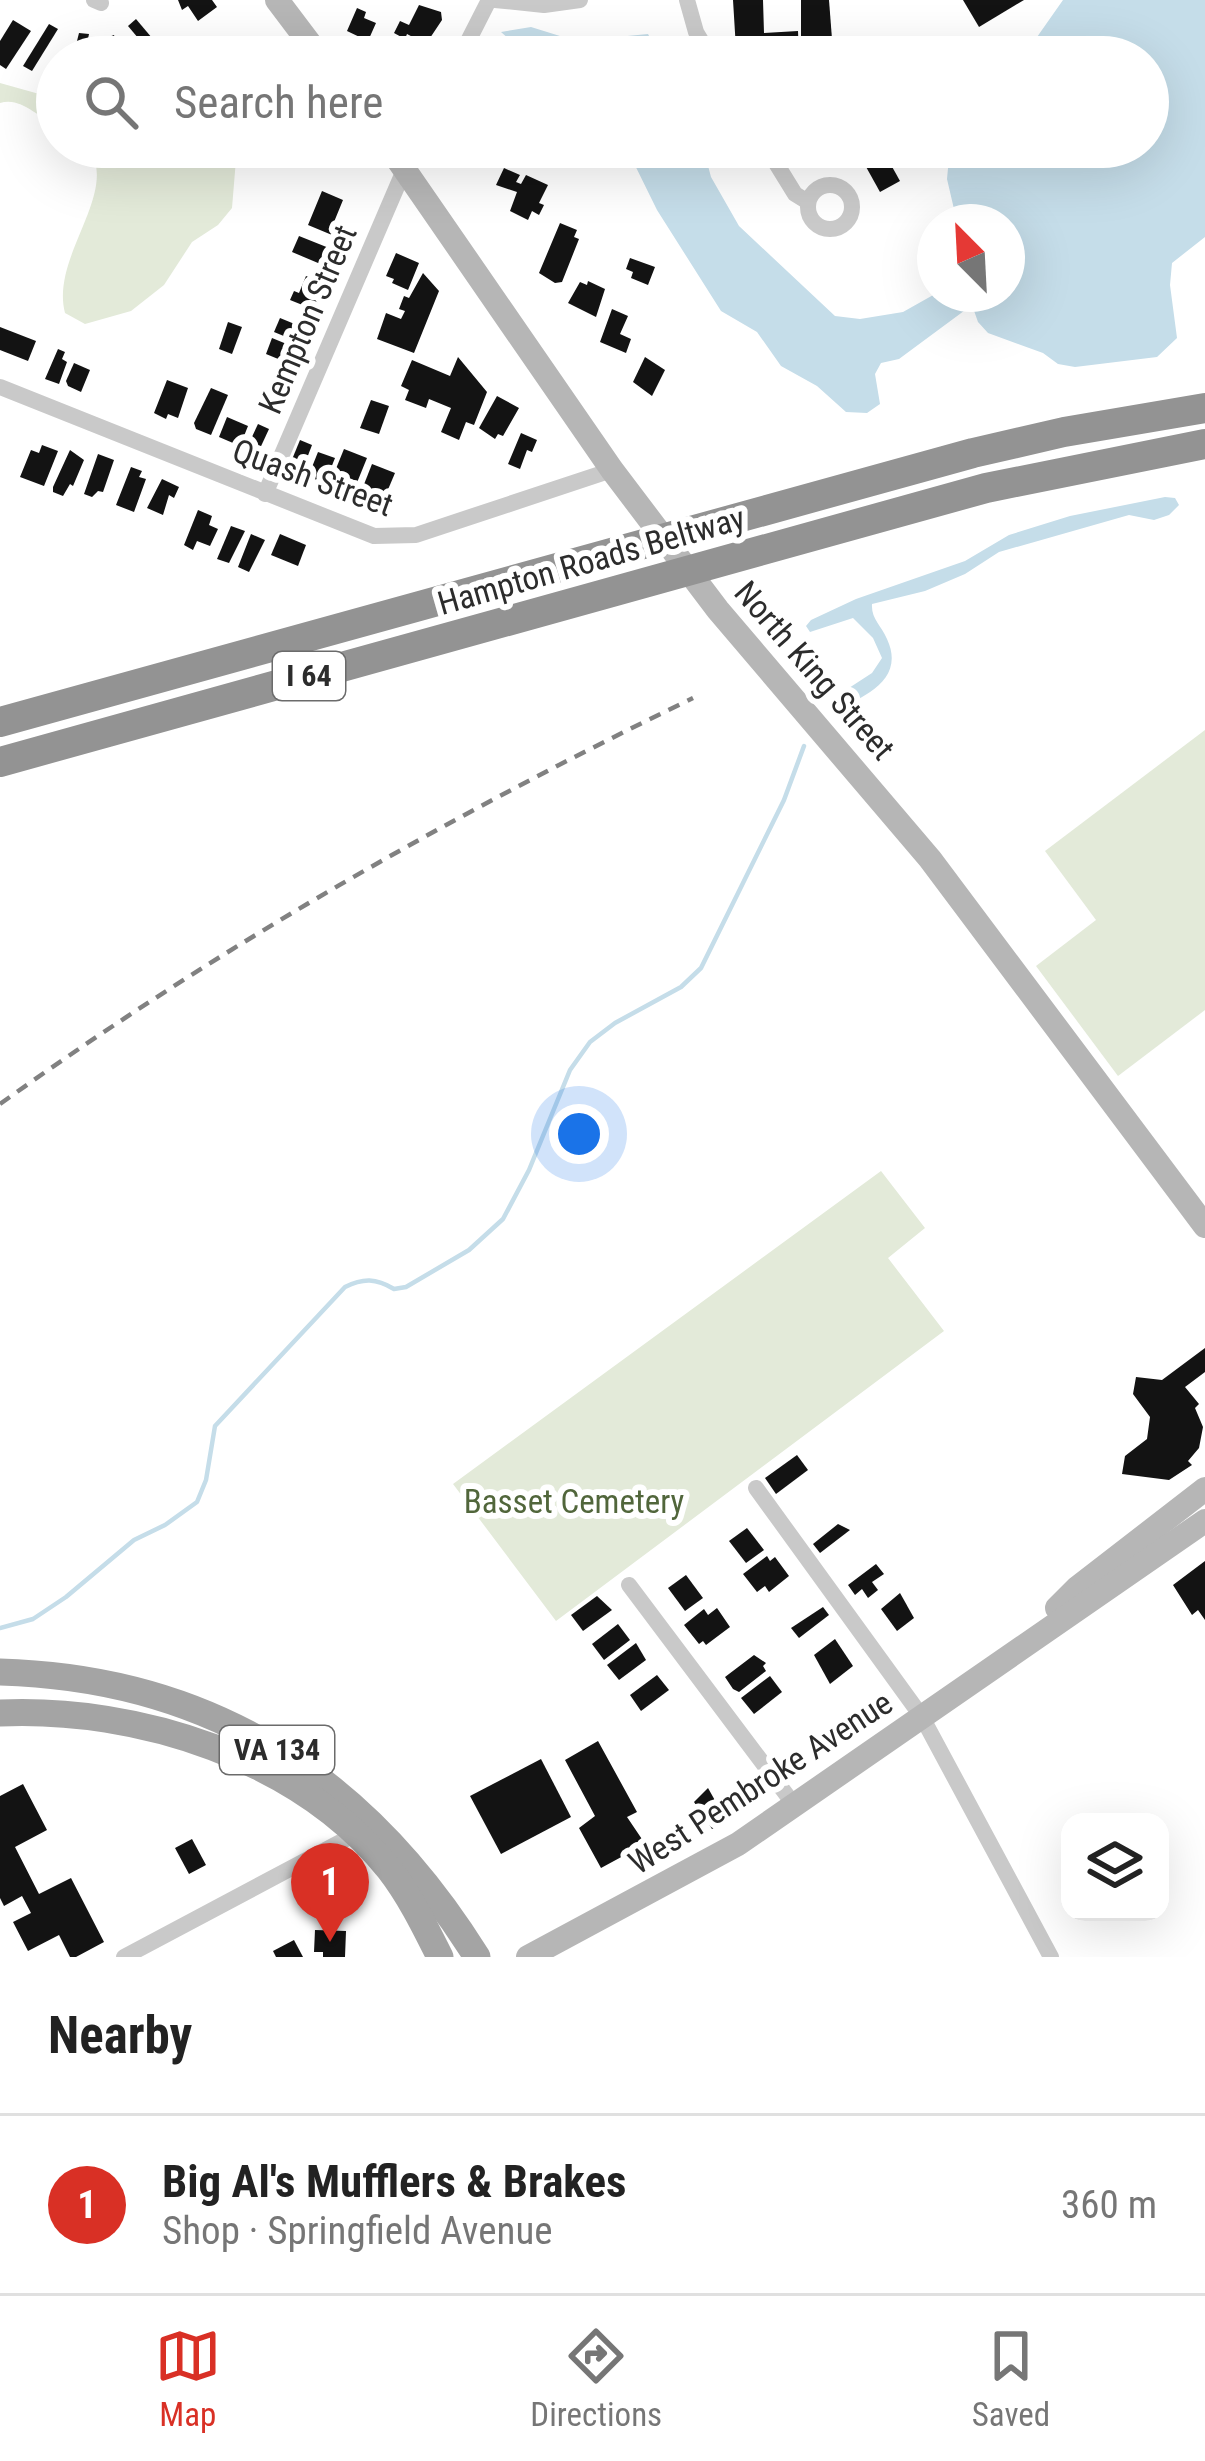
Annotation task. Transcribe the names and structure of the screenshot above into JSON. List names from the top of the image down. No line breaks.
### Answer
{"streets":{"highway":["Hampton Roads Beltway","I 64"],"main road":["North King Street","VA 134","West Pembroke Avenue"],"street":["Kempton Street","Quash Street"]},"crossings":[["Kempton Street","Quash Street"],["Quash Street","North King Street"]],"parks":["Basset Cemetery"],"north":"top left","page":{"search":"Search here","pins":"1","heading":"Nearby","list":[{"mark":"1","name":"Big Al's Mufflers & Brakes","note":"Shop · Springfield Avenue","value":"360 m"}],"nav":["Map","Directions","Saved"]}}
